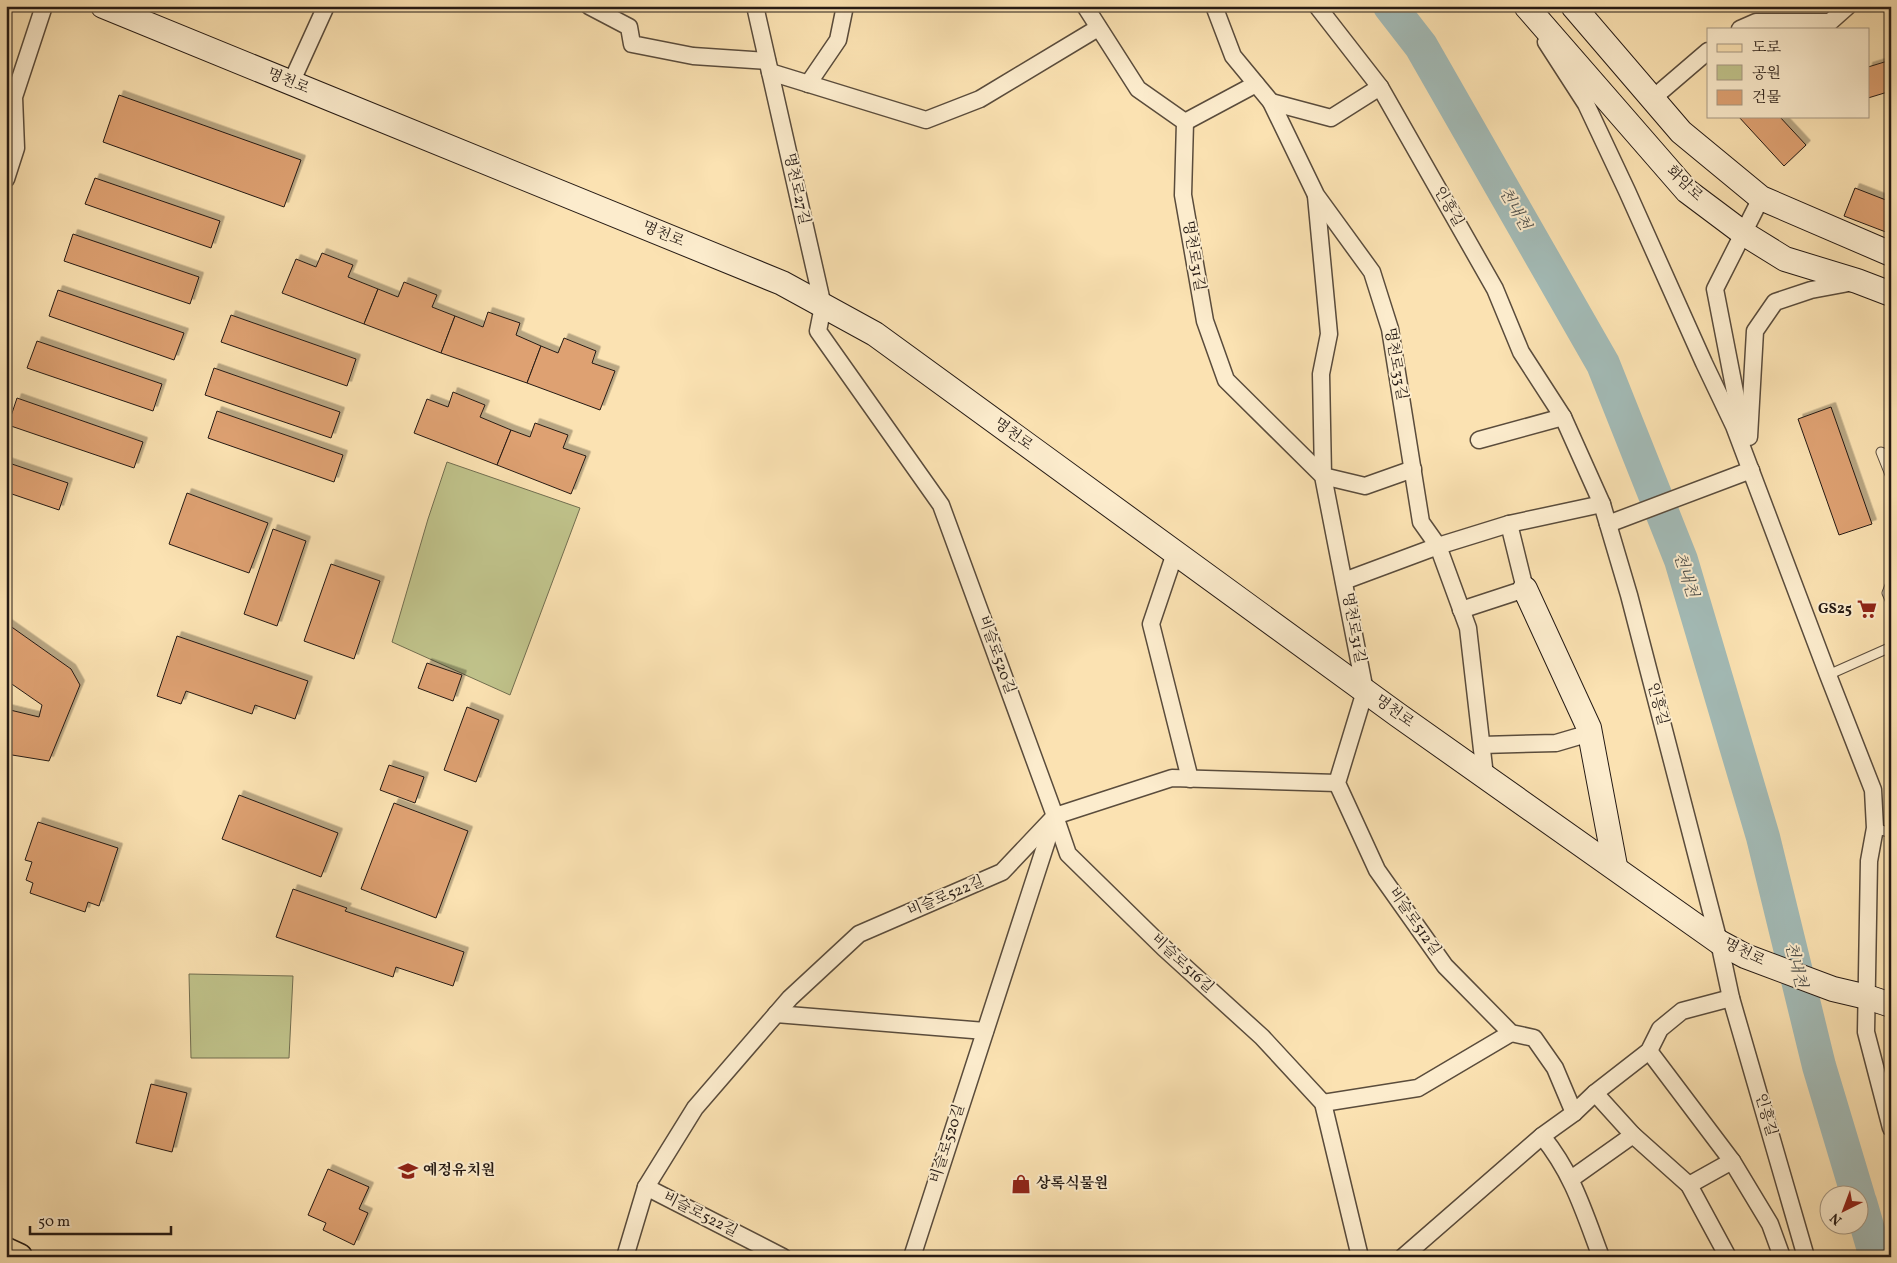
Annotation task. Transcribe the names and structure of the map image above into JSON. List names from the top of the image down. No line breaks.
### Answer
{"streets":{"street":["명천로","화암로","명천로27길","인흥길","명천로31길","명천로33길","비슬로520길","비슬로522길","비슬로512길","비슬로516길"]},"crossings":[["명천로","명천로27길"],["명천로","인흥길"],["명천로","명천로31길"],["명천로","명천로33길"],["명천로","비슬로520길"],["명천로27길","비슬로520길"],["명천로31길","명천로33길"],["비슬로520길","비슬로522길"],["비슬로520길","비슬로516길"],["비슬로522길","비슬로512길"],["비슬로522길","비슬로516길"]],"water":["천내천"],"places":{"supermarket":["GS25"],"school or university":["예정유치원"],"shop":["상록식물원"]},"legend":["도로","공원","건물"],"scale_bar":"50 m","north":"bottom left"}
